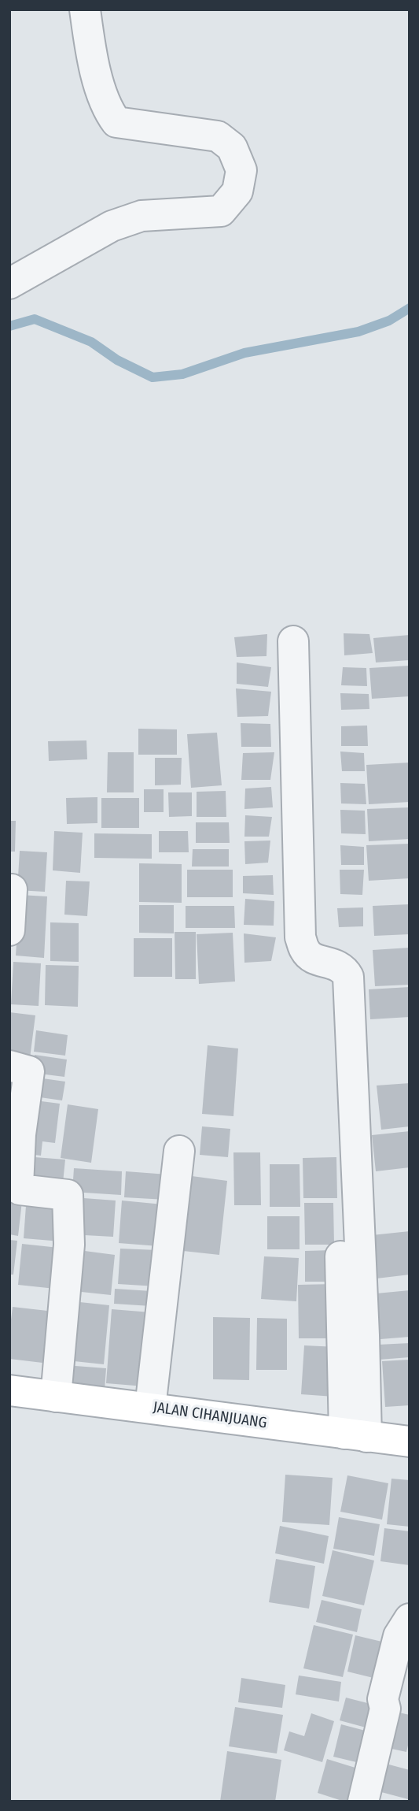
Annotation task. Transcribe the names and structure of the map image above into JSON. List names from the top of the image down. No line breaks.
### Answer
{"streets":{"main road":["JALAN CIHANJUANG"]}}
